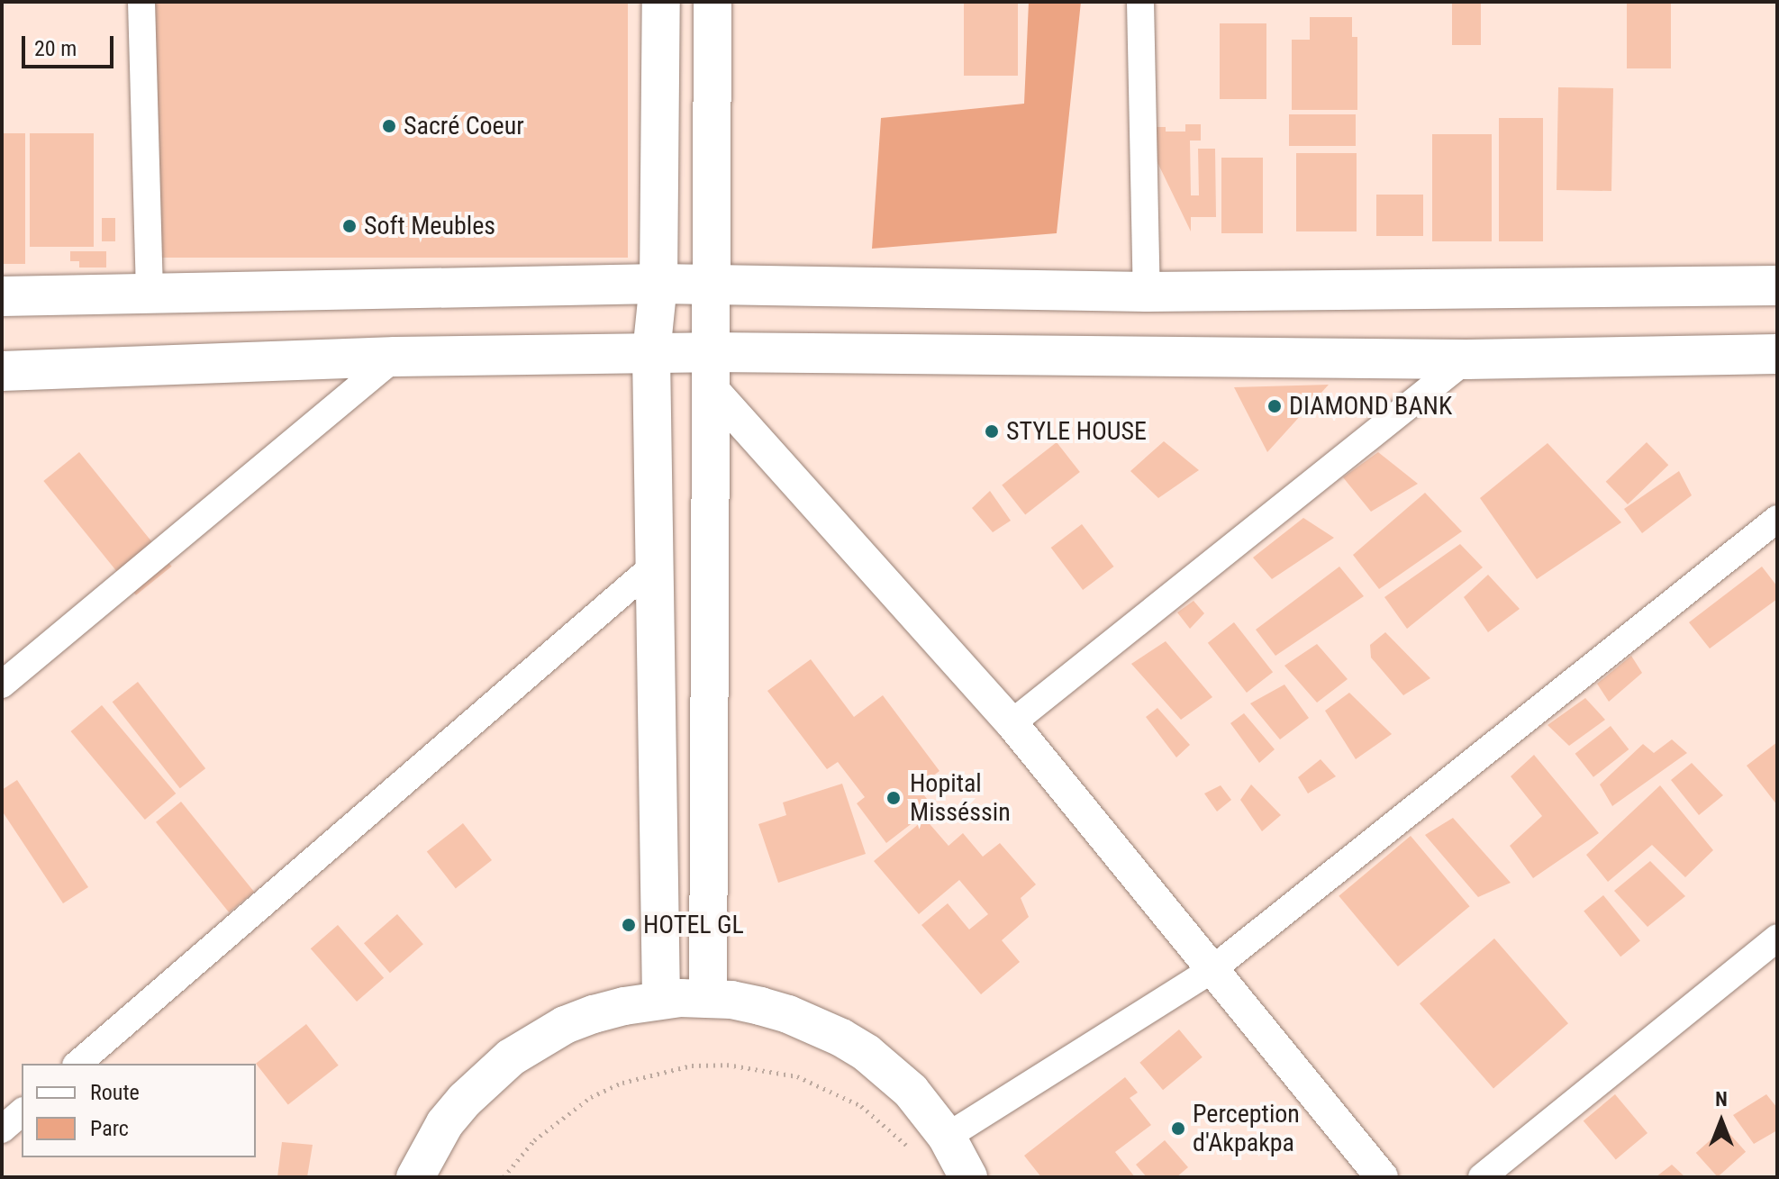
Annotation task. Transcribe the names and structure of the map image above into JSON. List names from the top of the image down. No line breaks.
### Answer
{"places":["Sacré Coeur","Soft Meubles","DIAMOND BANK","STYLE HOUSE","Hopital Misséssin","HOTEL GL","Perception d'Akpakpa"],"legend":["Route","Parc"],"scale_bar":"20 m","north":"top"}
